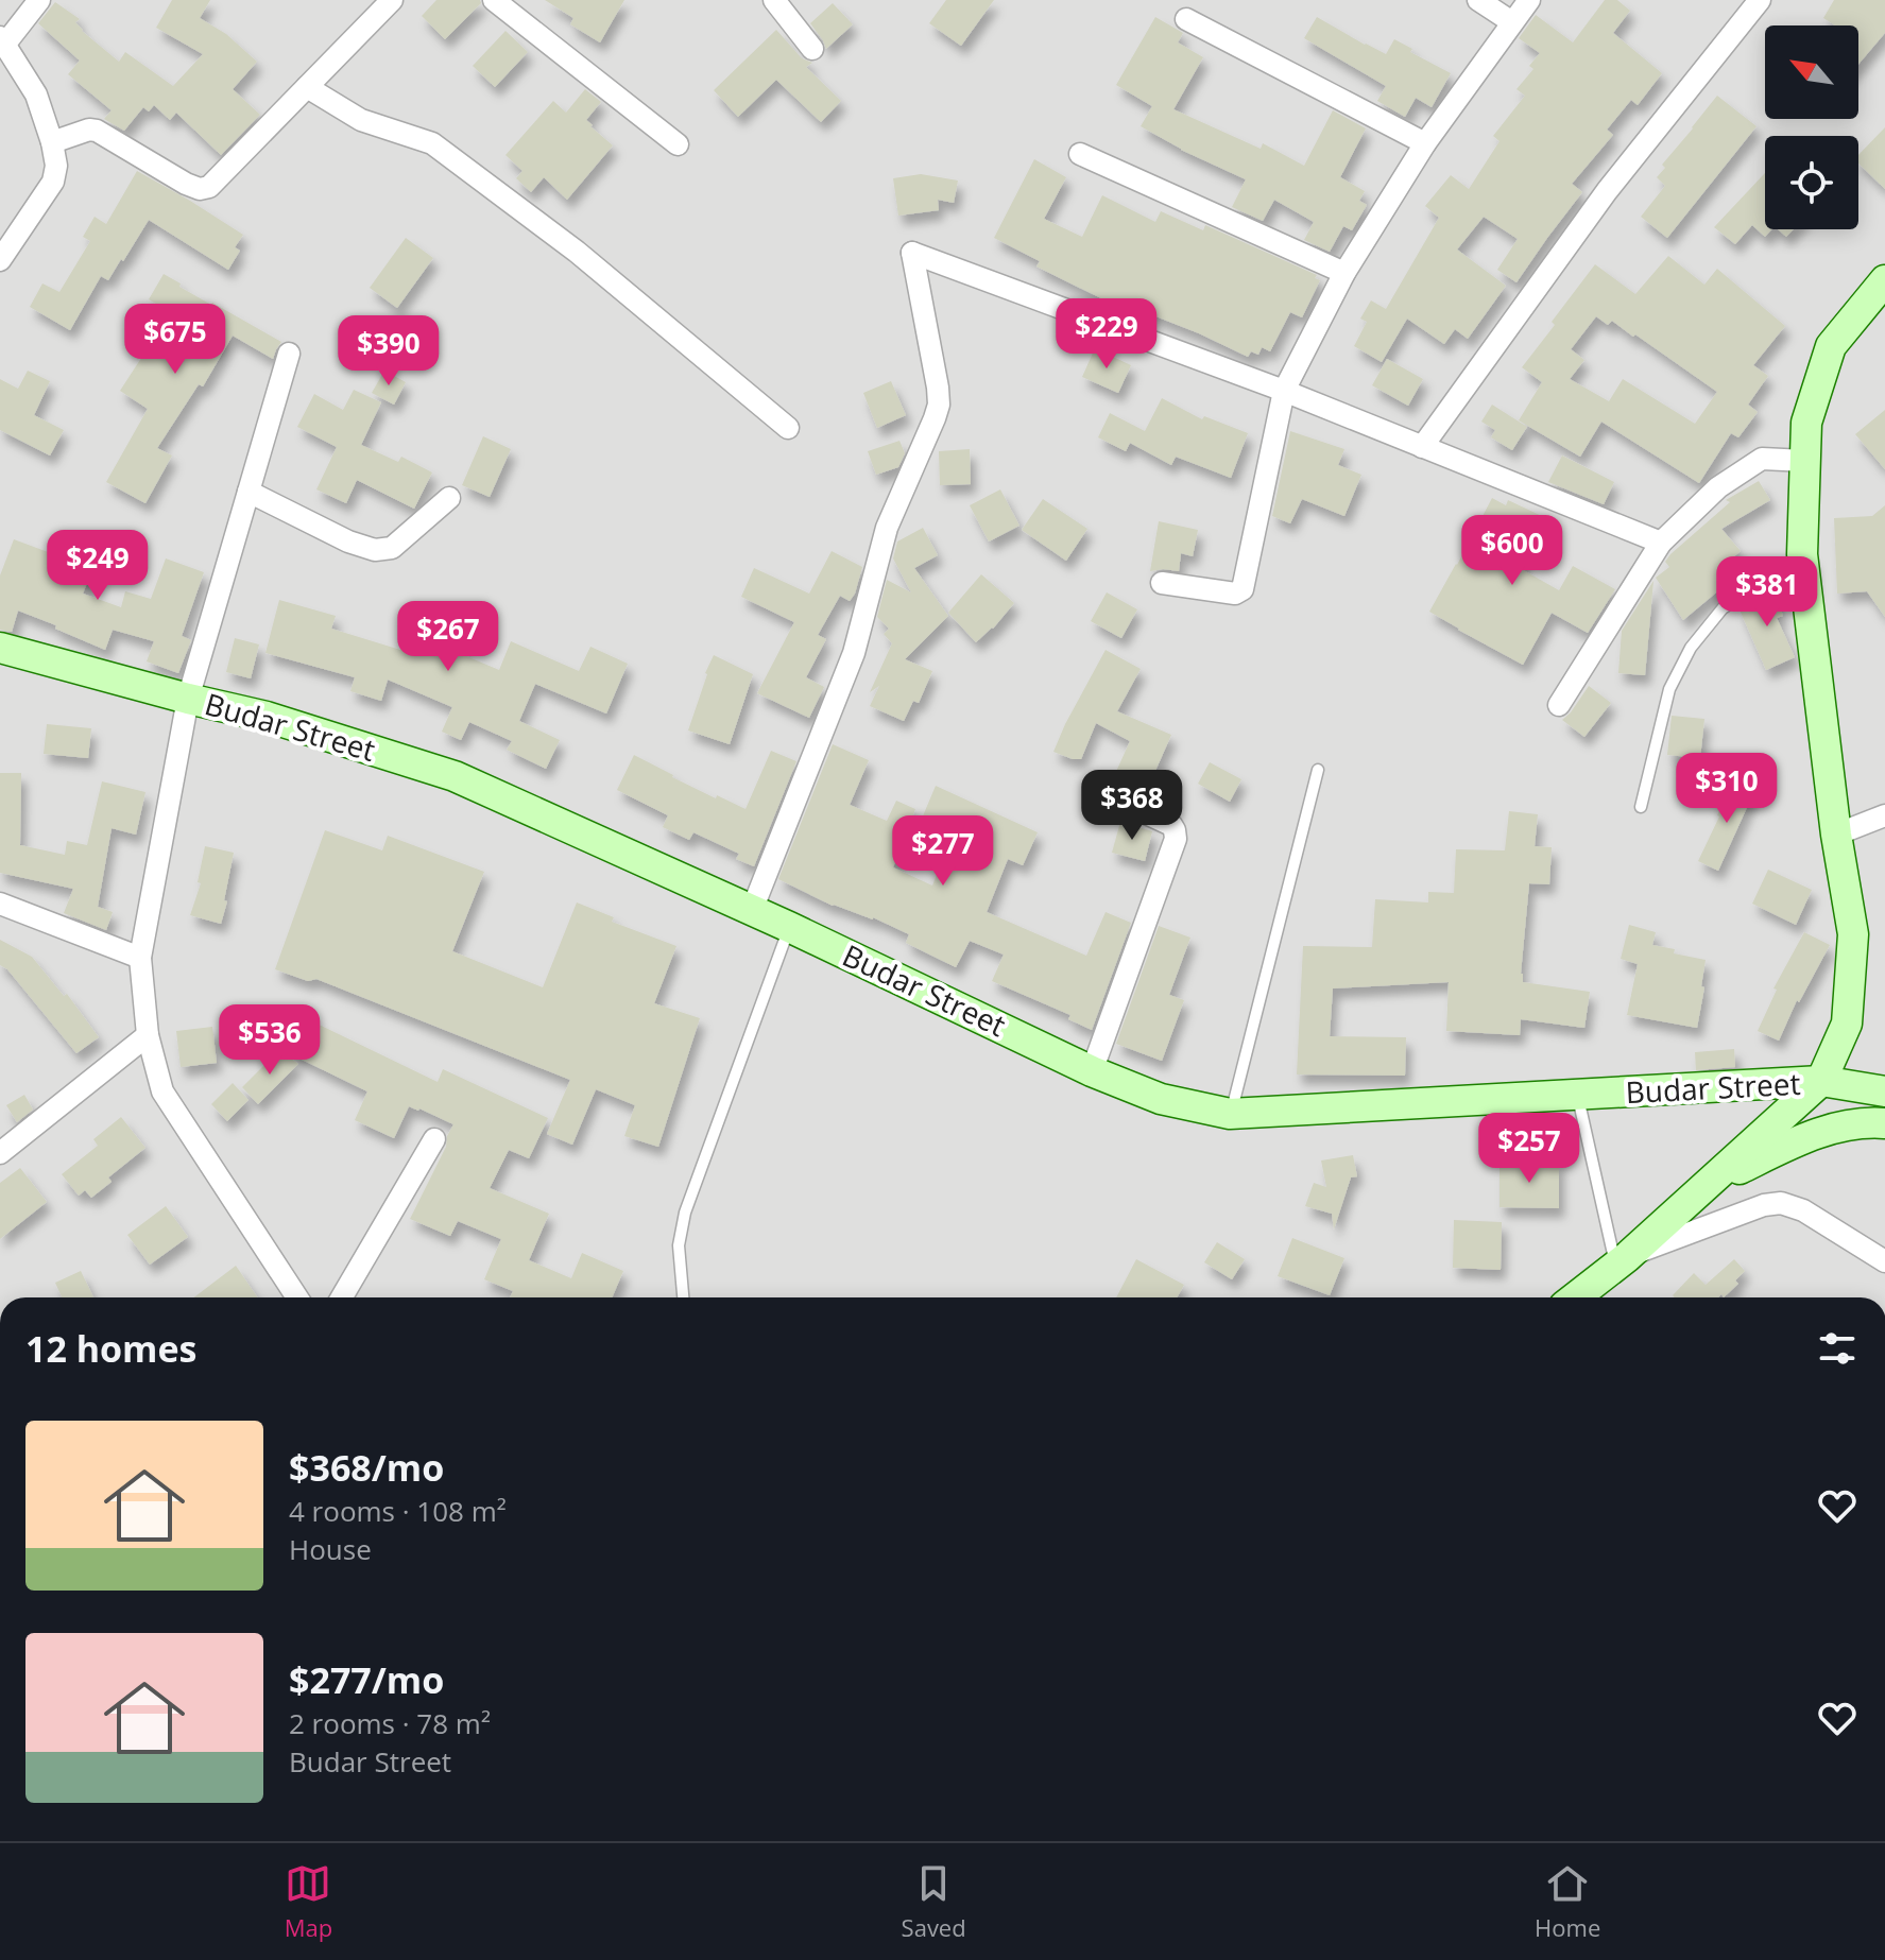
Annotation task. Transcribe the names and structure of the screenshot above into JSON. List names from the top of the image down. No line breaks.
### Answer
{"streets":{"main road":["Budar Street"]},"north":"top left","page":{"price":["$229","$675","$390","$600","$249","$381","$267","$310","$368","$277","$536","$257"],"heading":"12 homes","list":[{"name":"$368/mo","note":"4 rooms · 108 m² · House"},{"name":"$277/mo","note":"2 rooms · 78 m² · Budar Street"}],"tabs":["Map","Saved","Home"]}}
